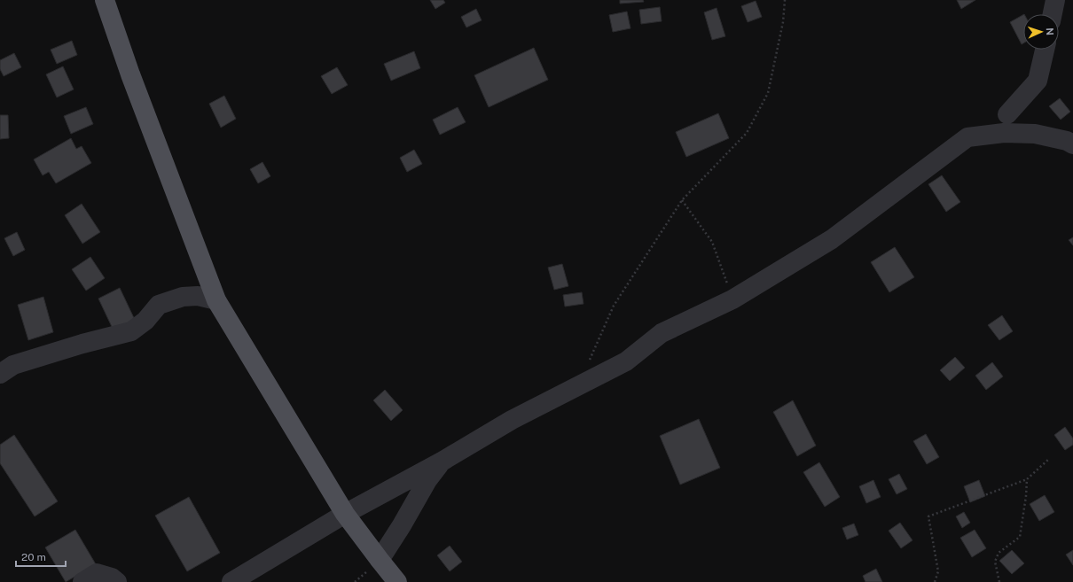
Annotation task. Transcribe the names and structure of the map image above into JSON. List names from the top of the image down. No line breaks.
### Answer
{"scale_bar":"20 m","north":"right"}
